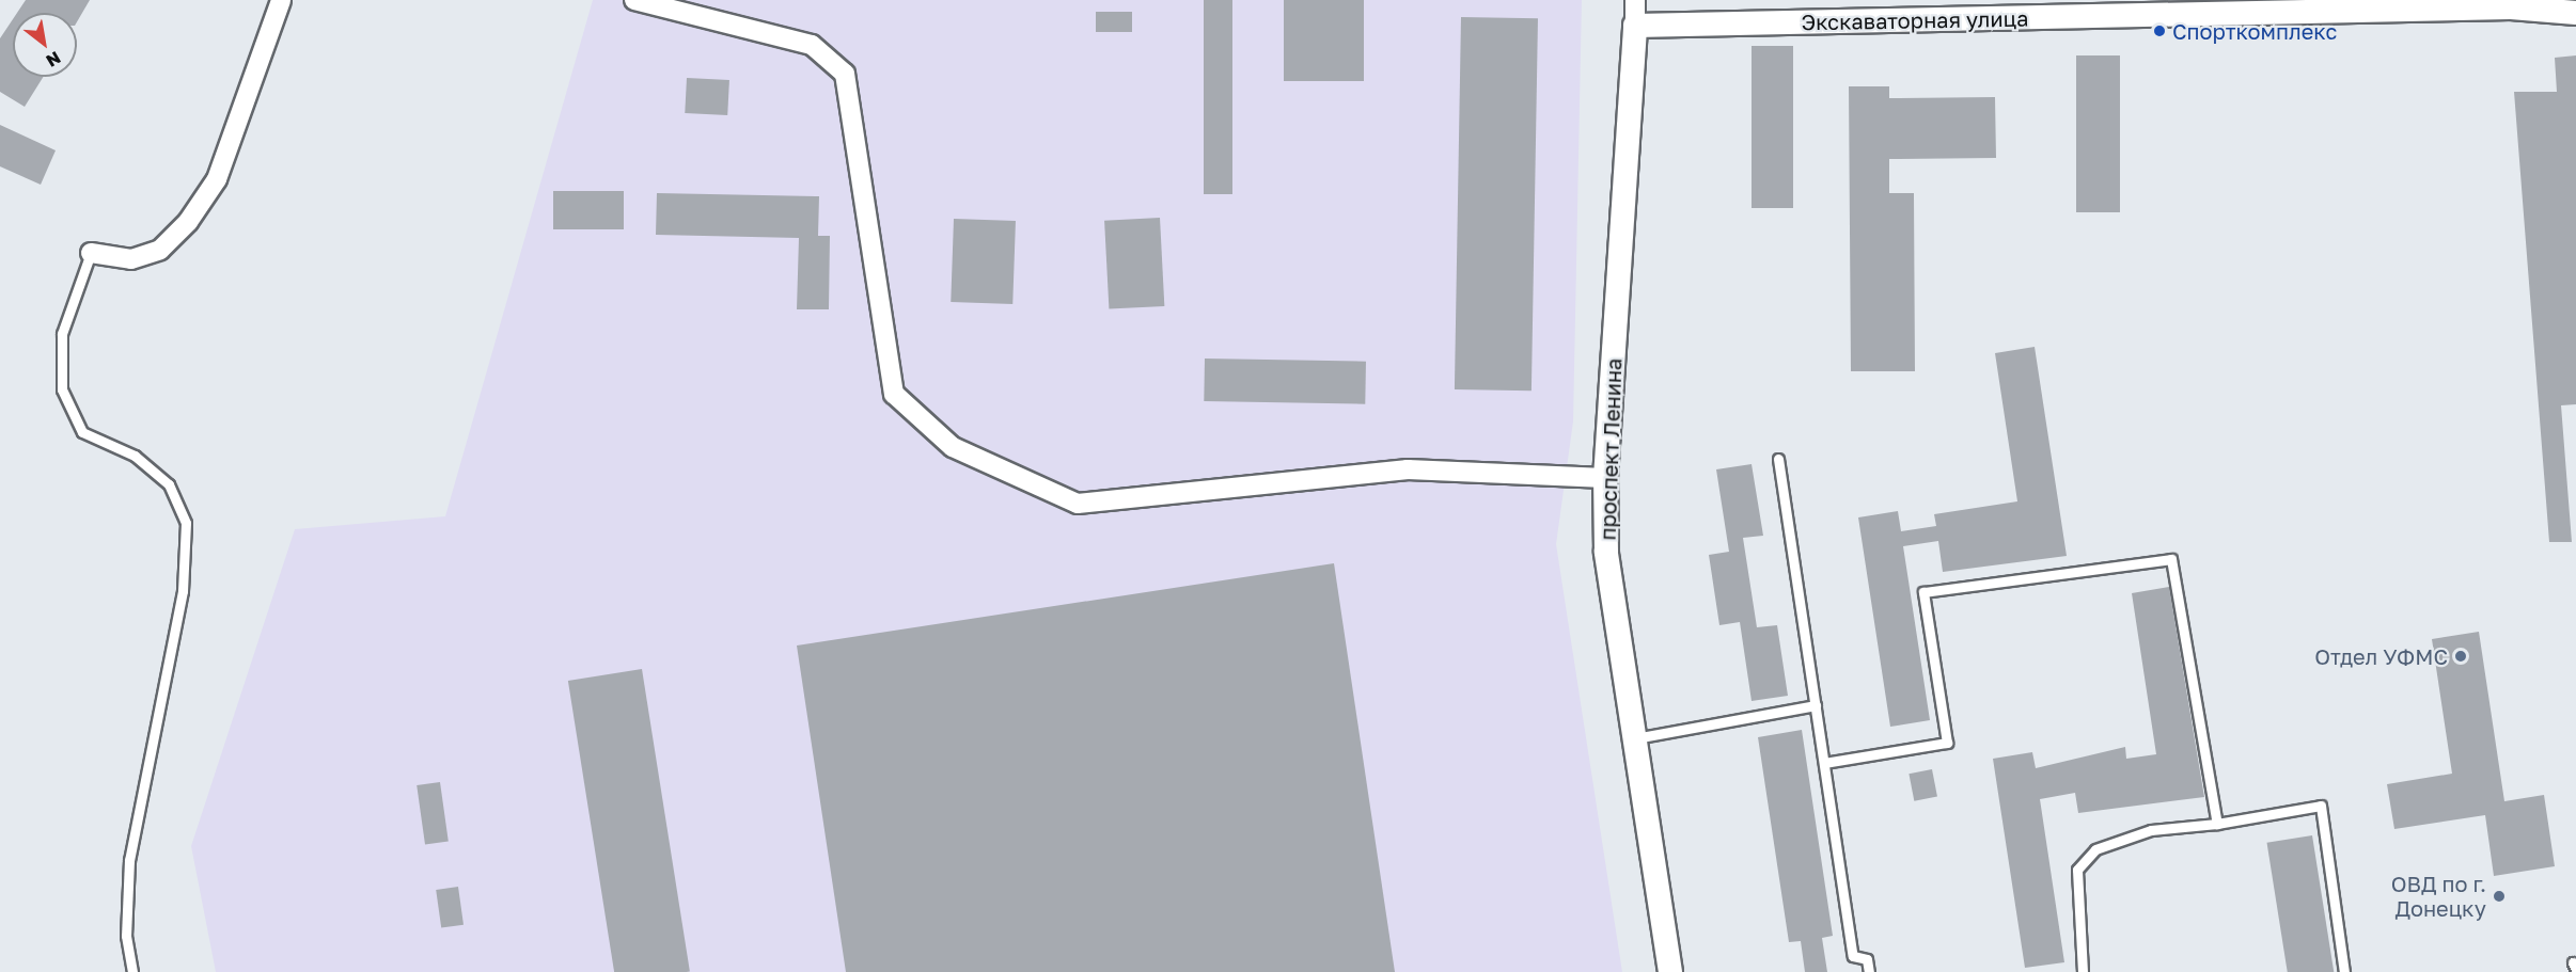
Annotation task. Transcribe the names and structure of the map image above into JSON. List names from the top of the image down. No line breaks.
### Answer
{"streets":{"street":["Экскаваторная улица","проспект Ленина"]},"crossings":[["Экскаваторная улица","проспект Ленина"]],"places":["Спорткомплекс","Отдел УФМС","ОВД по г. Донецку"],"north":"bottom right"}
